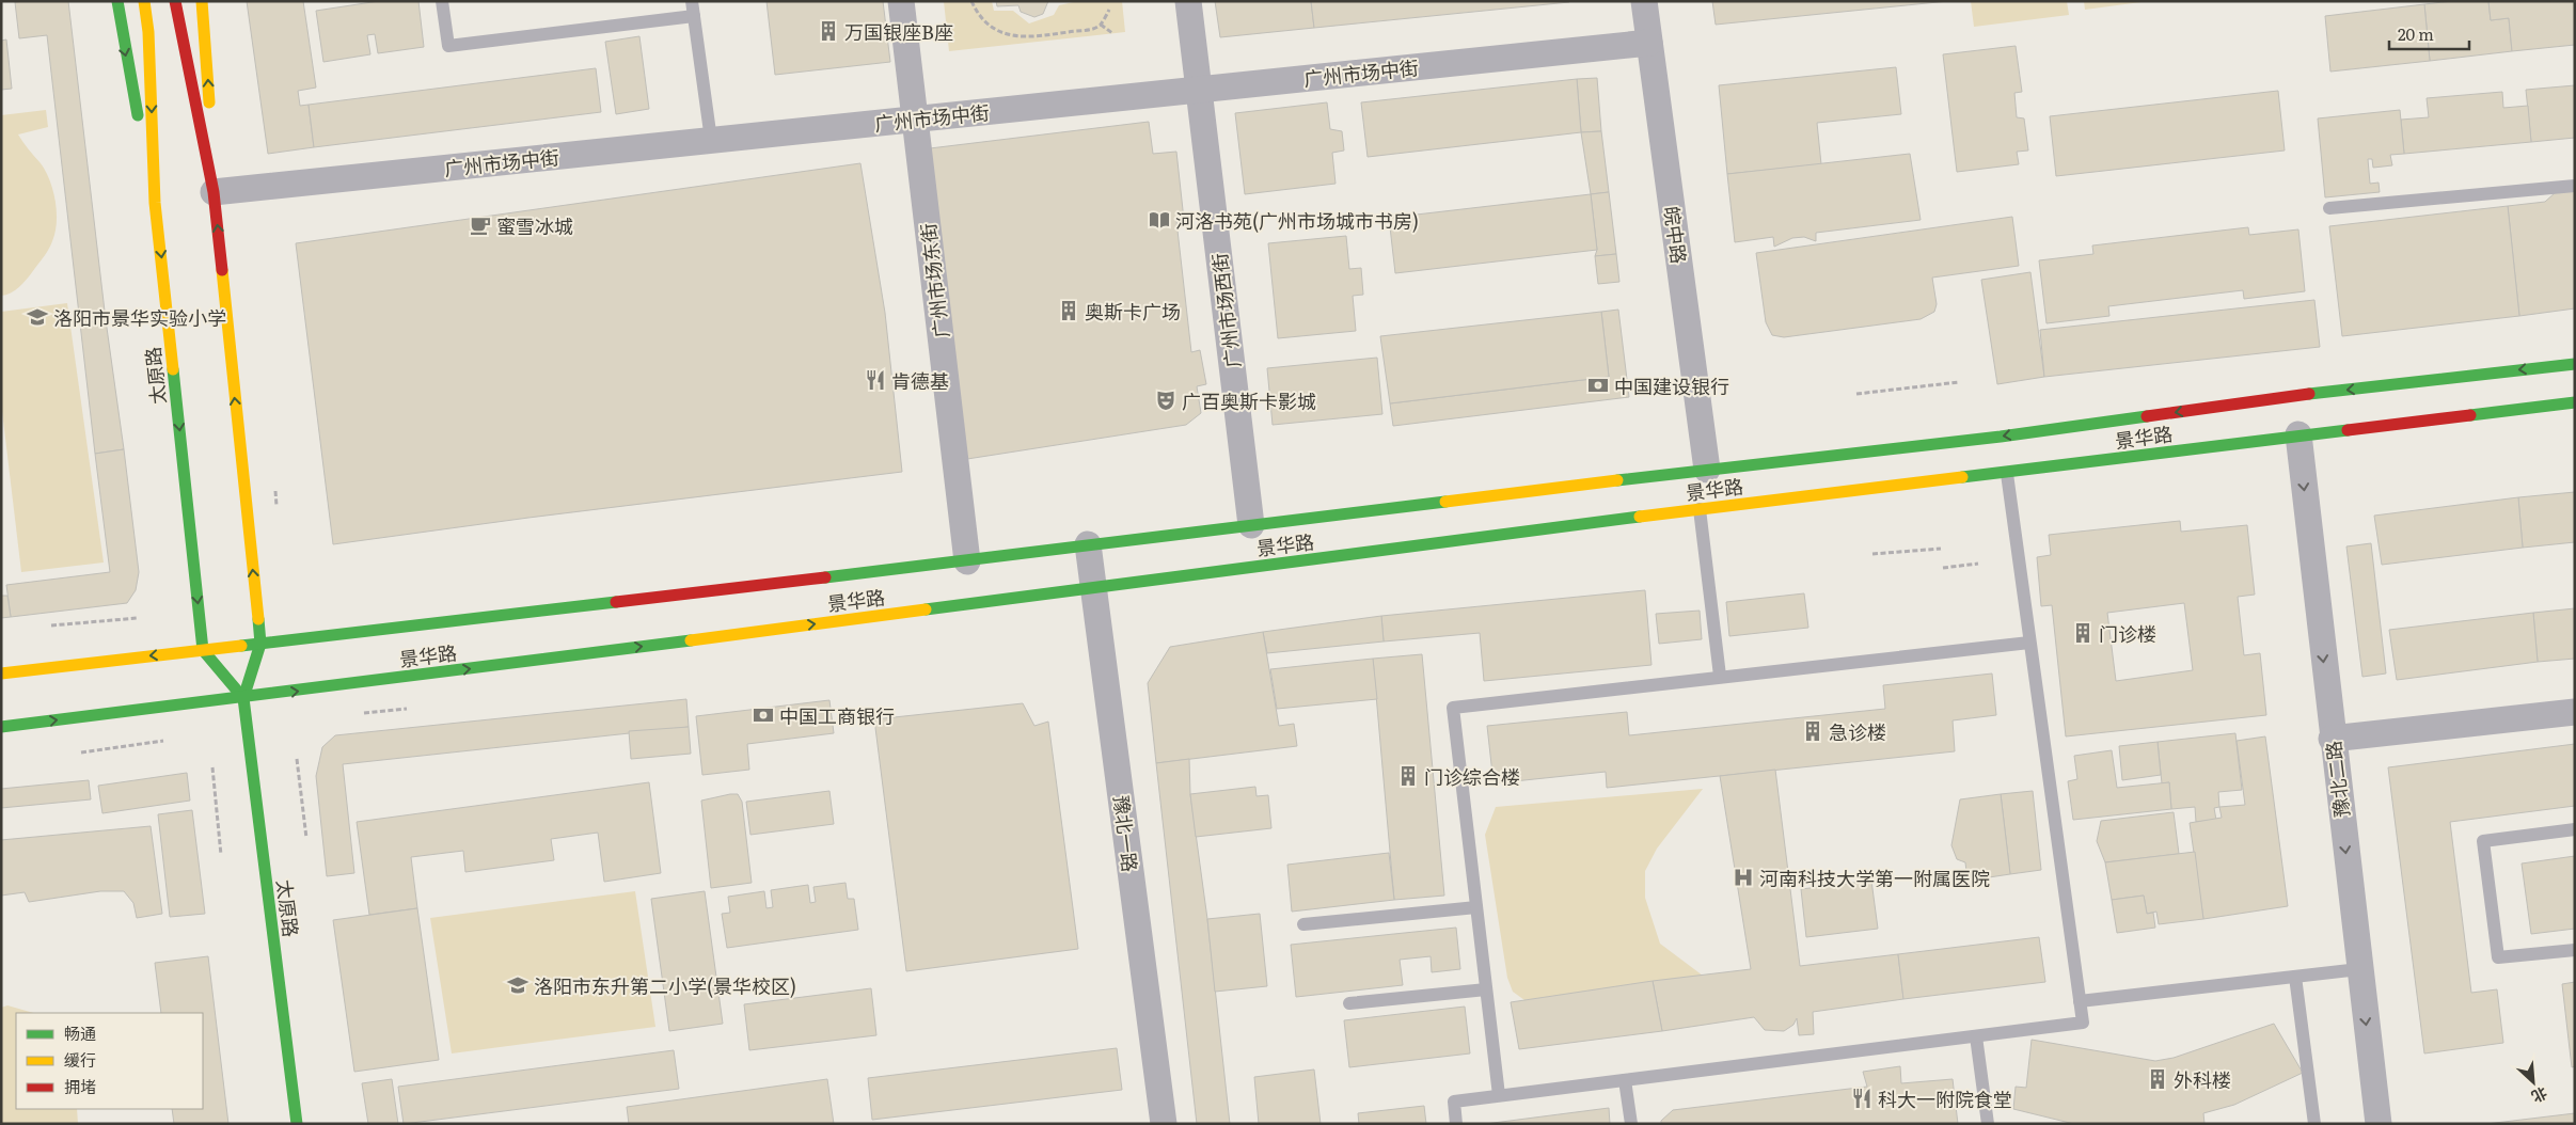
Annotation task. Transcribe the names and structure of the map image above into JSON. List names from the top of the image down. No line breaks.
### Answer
{"streets":{"main road":["太原路","景华路"],"street":["广州市场中街","皖中路","广州市场东街","广州市场西街","豫北二路","豫北一路"]},"crossings":[["广州市场中街","皖中路"],["广州市场中街","广州市场东街"],["广州市场中街","广州市场西街"],["广州市场中街","太原路"],["皖中路","景华路"],["广州市场东街","景华路"],["广州市场西街","景华路"],["太原路","景华路"],["景华路","豫北二路"],["景华路","豫北一路"]],"one_way":["豫北二路"],"places":{"building":["万国银座B座","奥斯卡广场","门诊楼","急诊楼","门诊综合楼","外科楼"],"library":["河洛书苑(广州市场城市书房)"],"cafe":["蜜雪冰城"],"school or university":["洛阳市景华实验小学","洛阳市东升第二小学(景华校区)"],"restaurant":["肯德基","科大一附院食堂"],"bank":["中国建设银行","中国工商银行"],"theatre":["广百奥斯卡影城"],"hospital":["河南科技大学第一附属医院"]},"legend":["畅通","缓行","拥堵"],"scale_bar":"20 m","north":"bottom right"}
